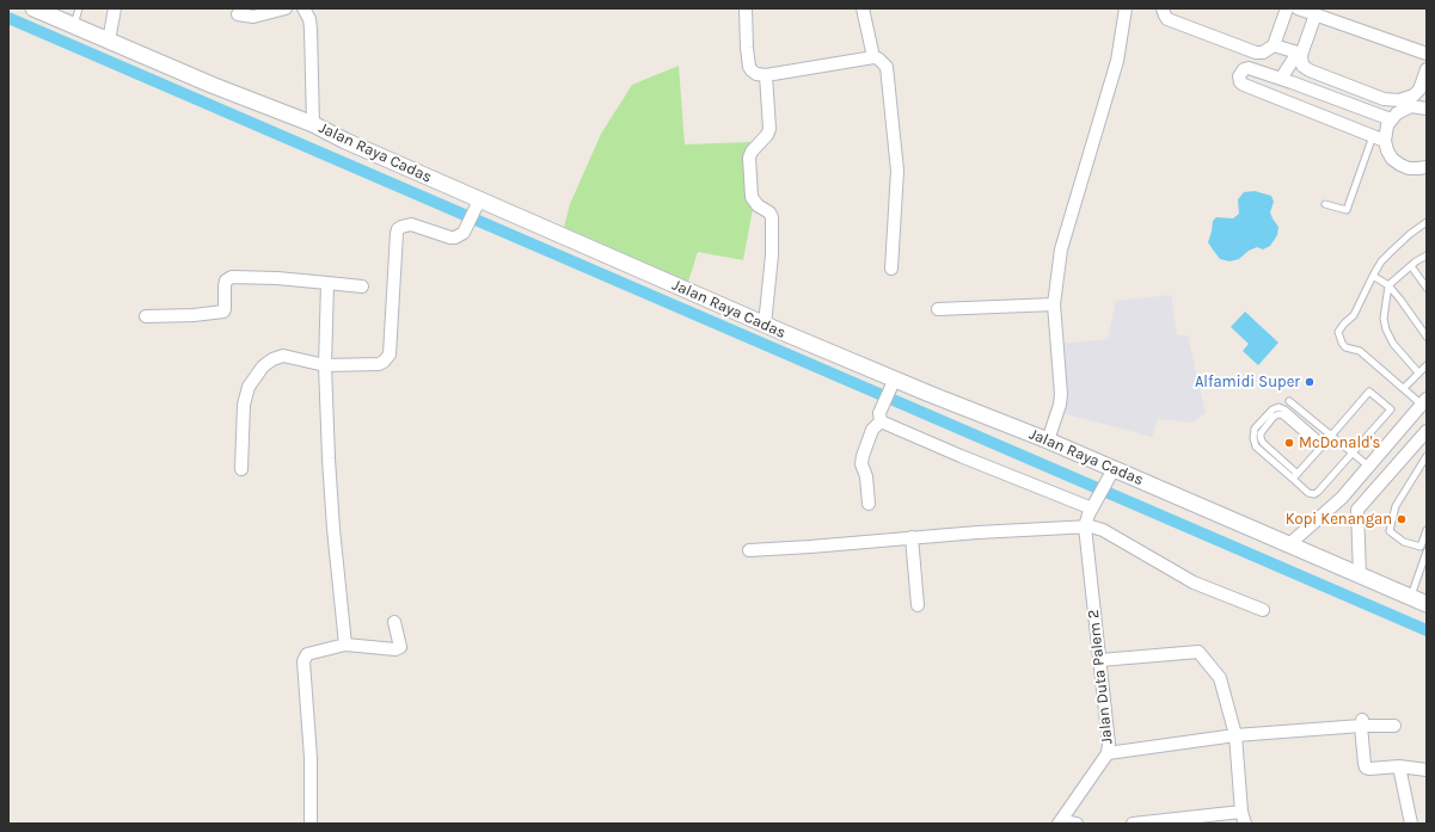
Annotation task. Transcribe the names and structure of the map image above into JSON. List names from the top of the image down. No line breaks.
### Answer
{"streets":{"street":["Jalan Raya Cadas","Jalan Duta Palem 2"]},"crossings":[["Jalan Raya Cadas","Jalan Duta Palem 2"]],"places":["Alfamidi Super","McDonald's","Kopi Kenangan"]}
